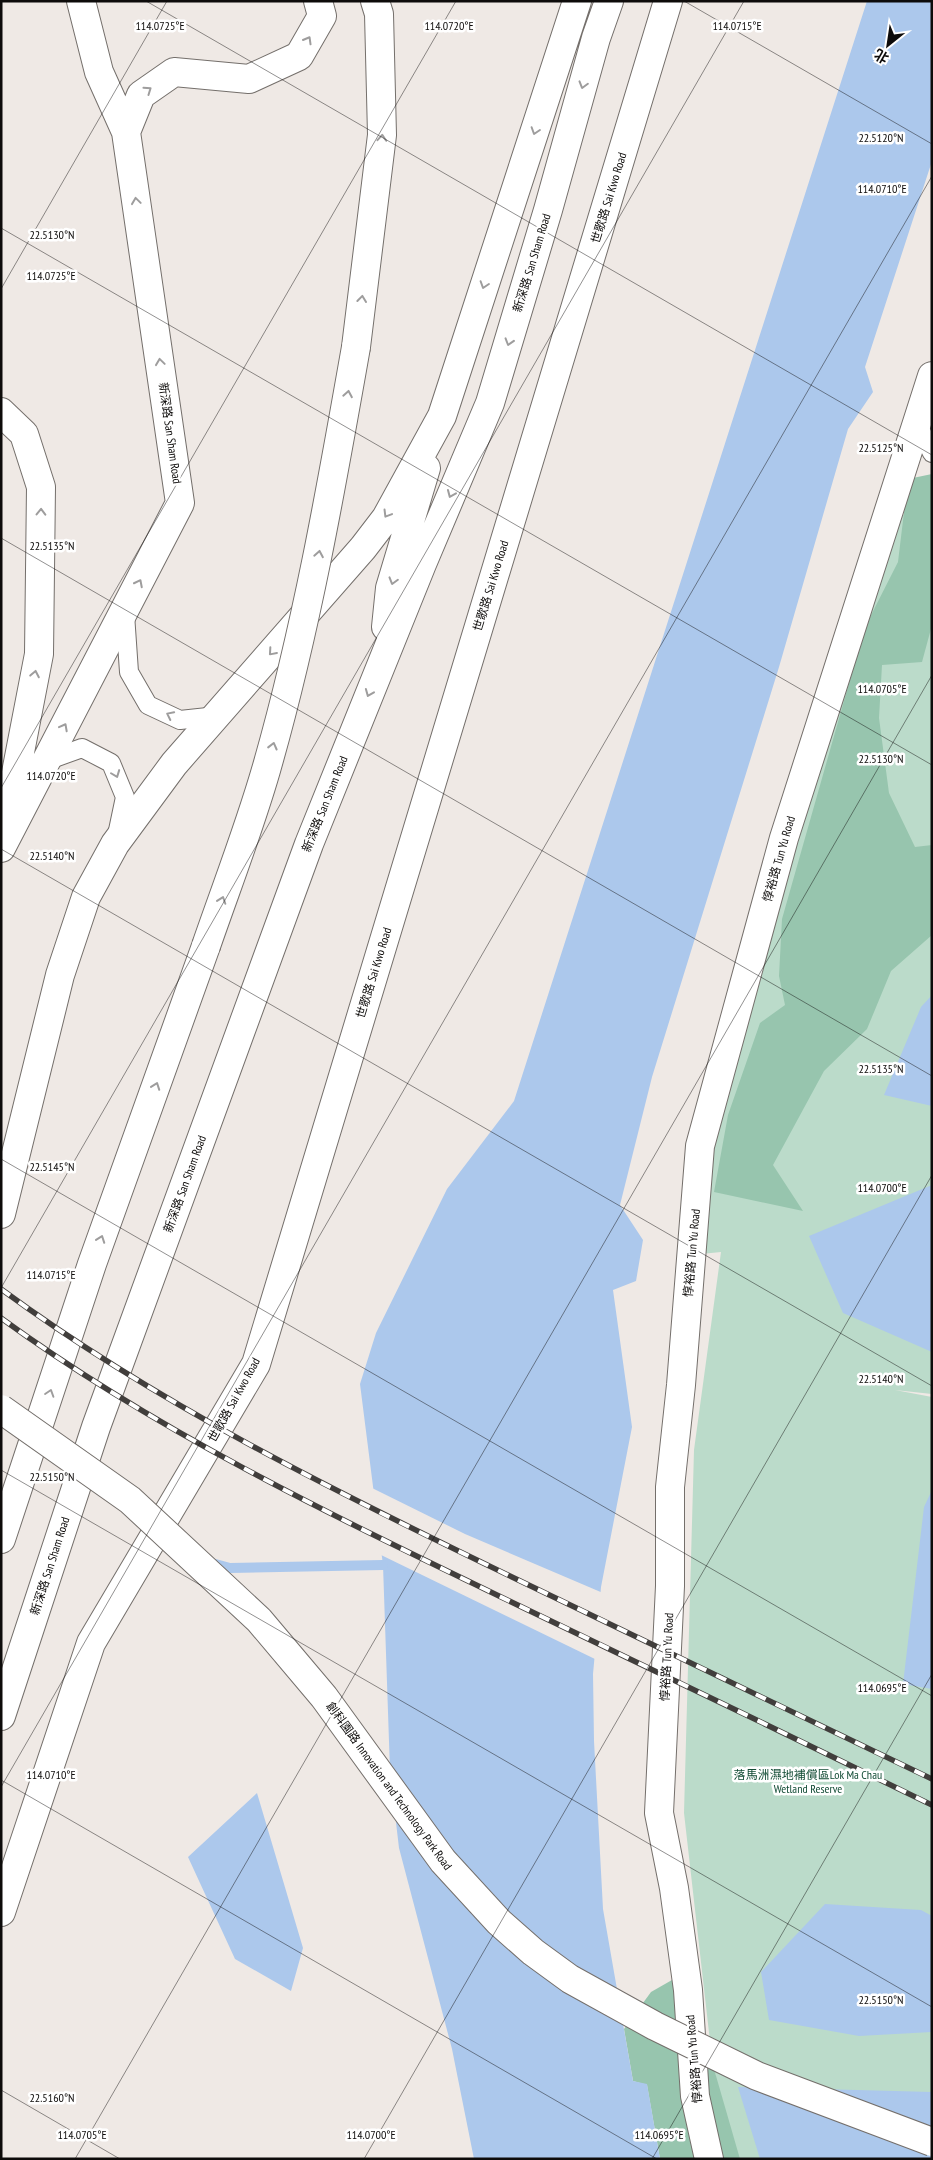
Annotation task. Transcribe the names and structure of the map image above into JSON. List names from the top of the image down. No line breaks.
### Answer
{"streets":{"main road":["世歌路 Sai Kwo Road","新深路 San Sham Road","惇裕路 Tun Yu Road","創科園路 Innovation and Technology Park Road"]},"parks":["落馬洲濕地補償區Lok Ma Chau Wetland Reserve"],"north":"bottom left","coordinates":["114.0720°E","114.0725°E","114.0715°E","22.5120°N","114.0710°E","22.5130°N","22.5125°N","22.5135°N","114.0705°E","22.5140°N","22.5145°N","114.0700°E","22.5150°N","114.0695°E","22.5160°N"]}
